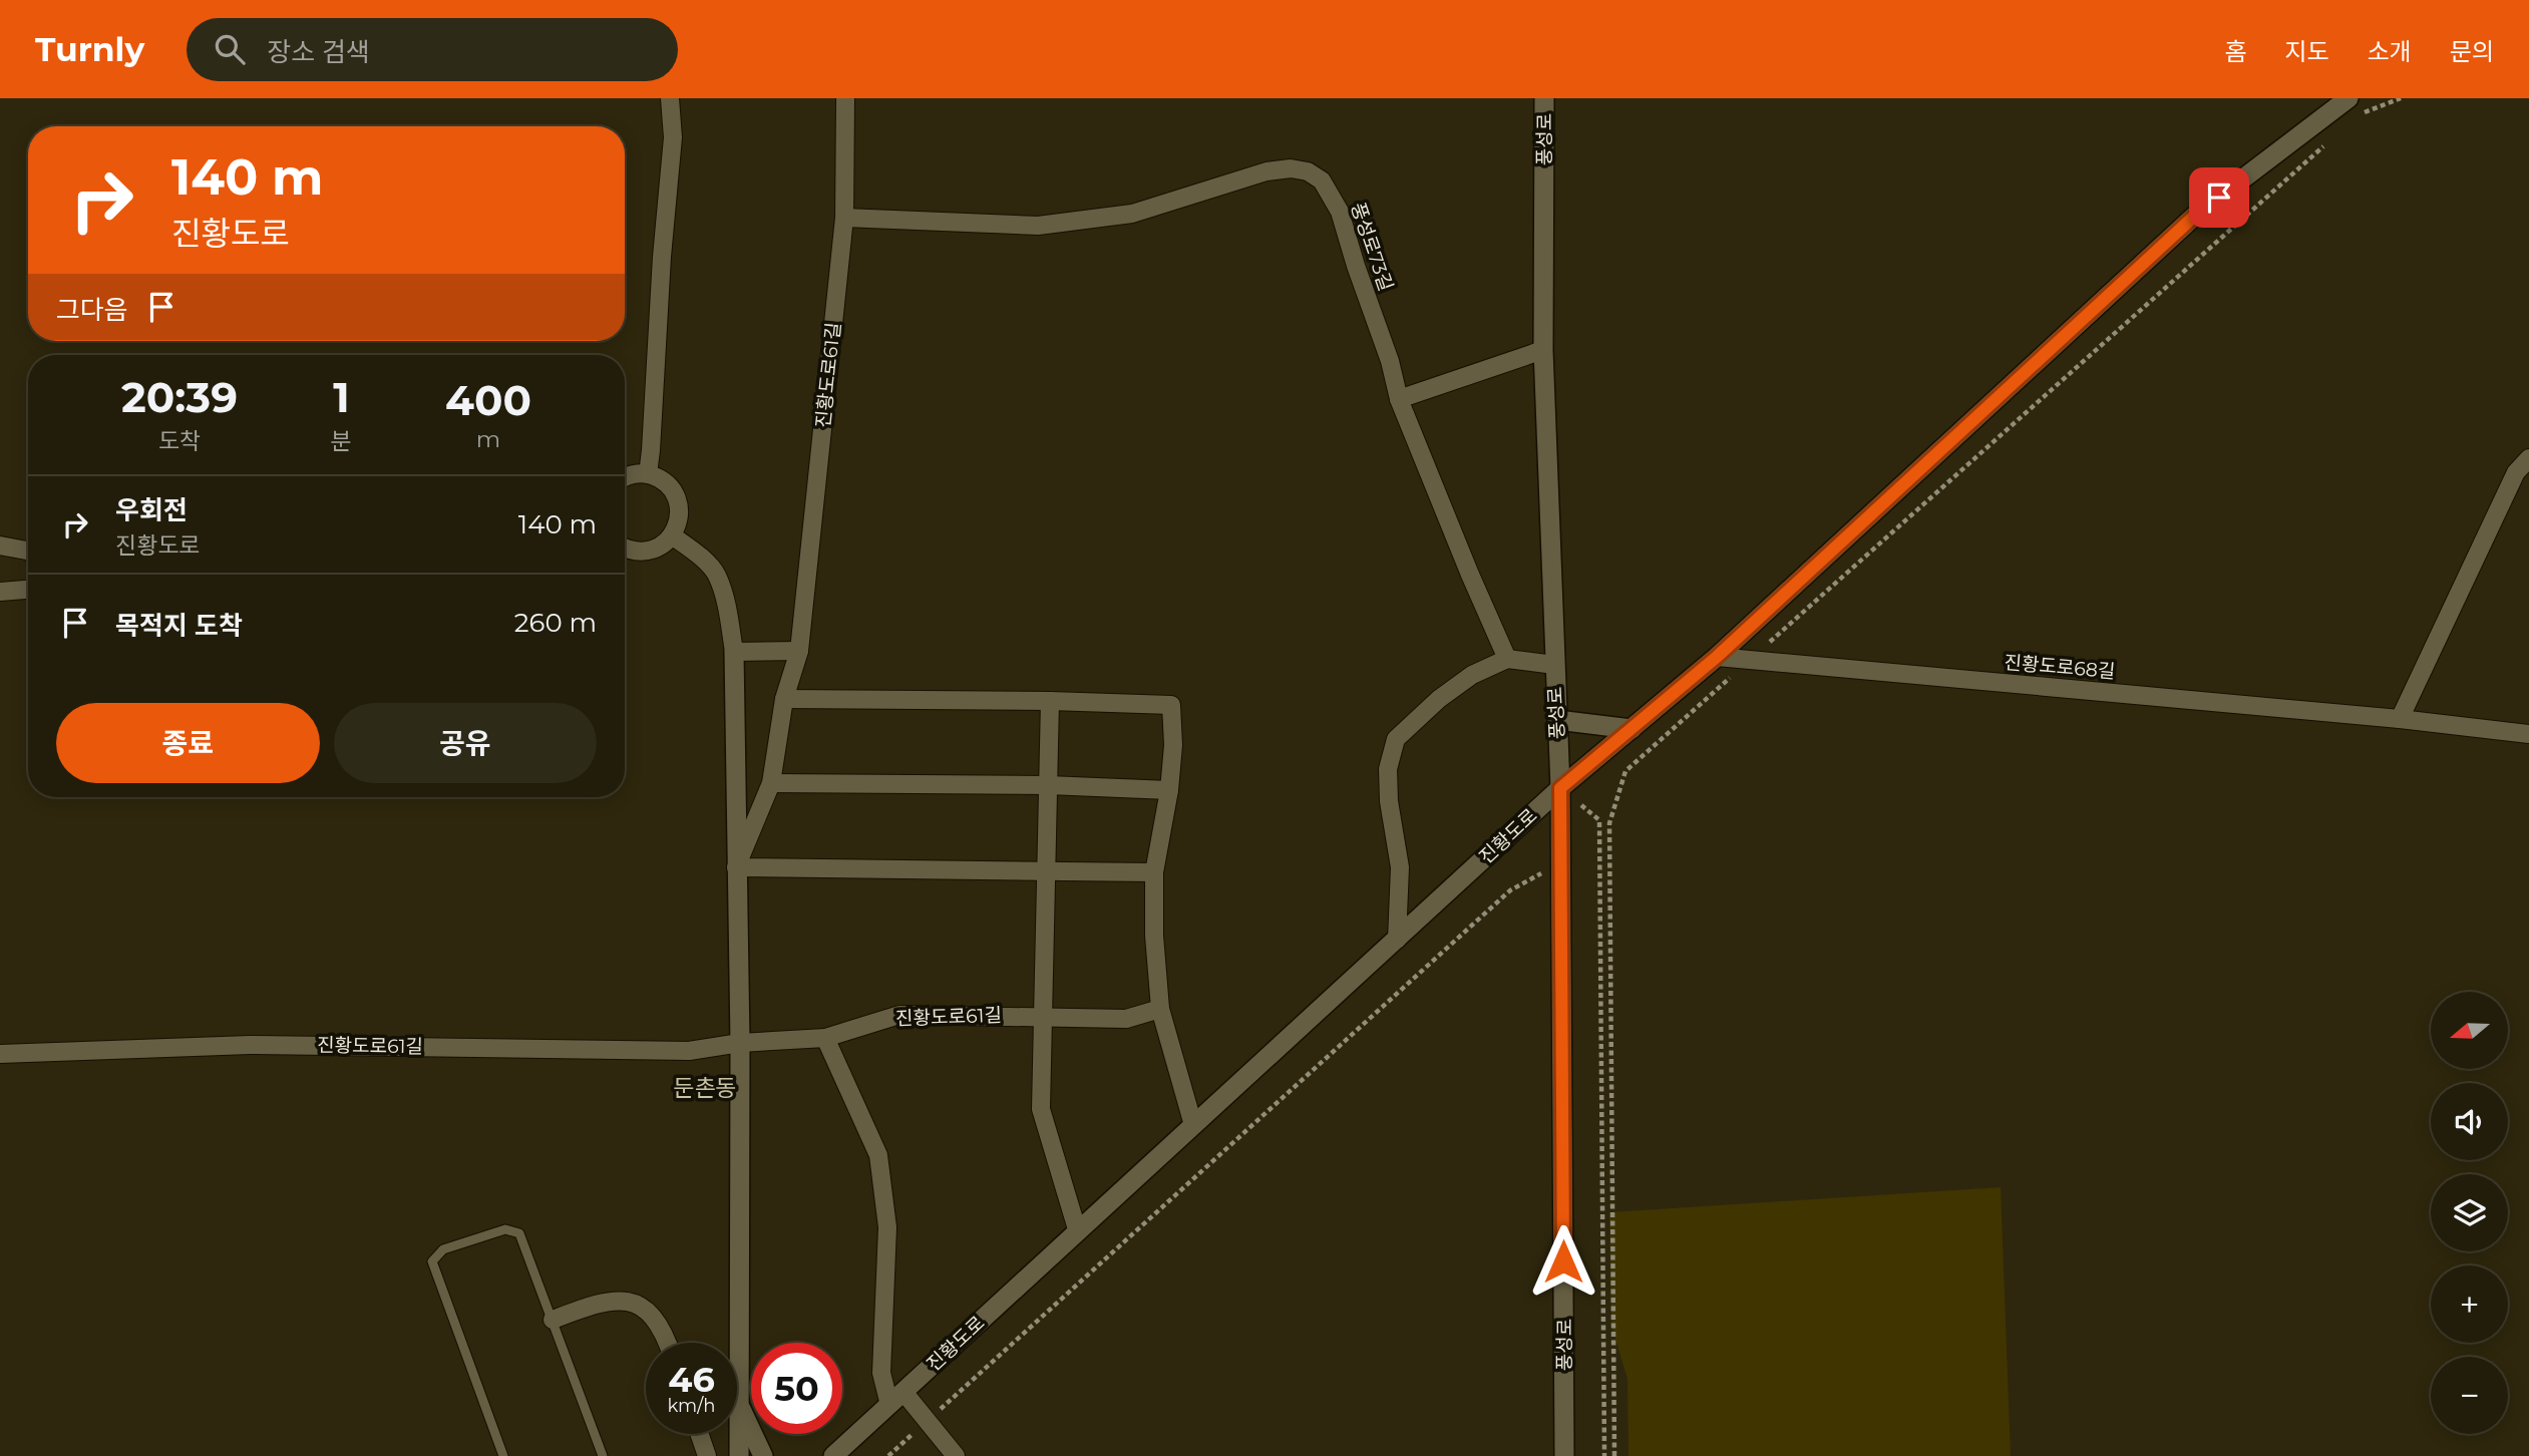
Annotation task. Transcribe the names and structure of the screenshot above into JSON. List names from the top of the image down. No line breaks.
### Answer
{"streets":{"street":["풍성로","풍성로73길","진황도로61길","진황도로68길","진황도로"]},"crossings":[["풍성로","진황도로"],["풍성로73길","진황도로61길"],["진황도로68길","진황도로"]],"districts":["둔촌동"],"north":"left","page":{"header":"Turnly","search":"장소 검색","nav":["홈","지도","소개","문의"],"turn":["140 m","진황도로"],"then":"그다음","eta":["20:39","도착","1","분","400","m"],"list":[{"name":"우회전","note":"진황도로","value":"140 m"},{"name":"목적지 도착","value":"260 m"}],"buttons":["종료","공유"],"map_buttons":["+","−"],"speed":"46 km/h","limit":"50"}}
